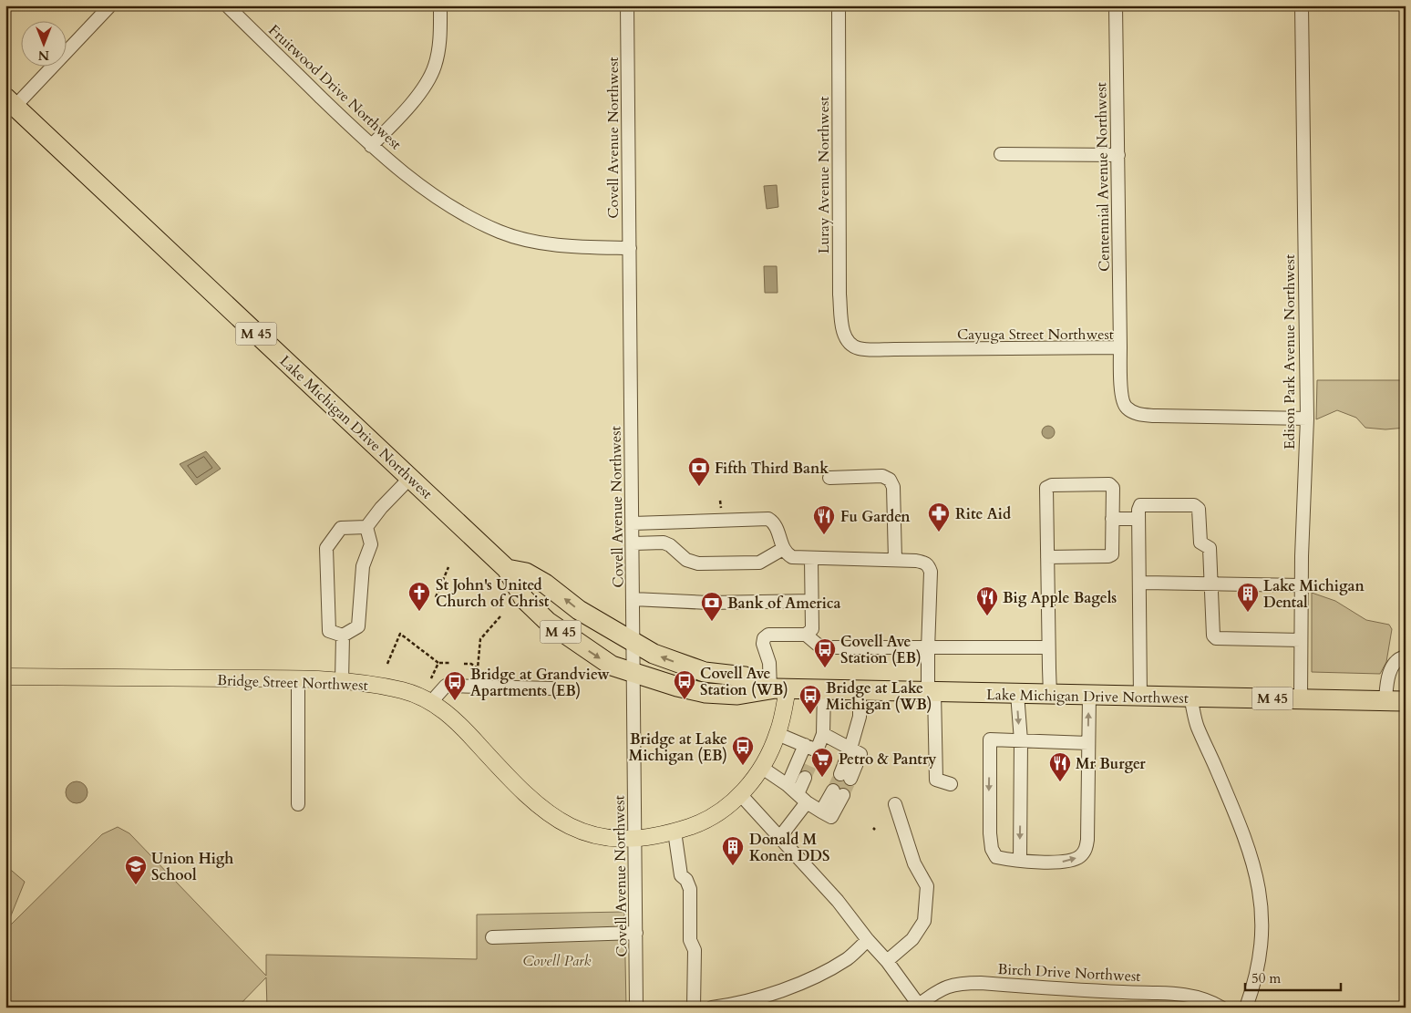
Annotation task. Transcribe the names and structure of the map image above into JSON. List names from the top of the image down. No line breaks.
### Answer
{"streets":{"highway":["M 45","Lake Michigan Drive Northwest"],"main road":["Bridge Street Northwest"],"street":["Fruitwood Drive Northwest","Covell Avenue Northwest","Luray Avenue Northwest","Centennial Avenue Northwest","Cayuga Street Northwest","Edison Park Avenue Northwest","Birch Drive Northwest"]},"crossings":[["Fruitwood Drive Northwest","Covell Avenue Northwest"],["Covell Avenue Northwest","Lake Michigan Drive Northwest"],["Covell Avenue Northwest","Bridge Street Northwest"],["Luray Avenue Northwest","Cayuga Street Northwest"],["Centennial Avenue Northwest","Cayuga Street Northwest"],["Cayuga Street Northwest","Edison Park Avenue Northwest"],["Edison Park Avenue Northwest","Lake Michigan Drive Northwest"],["Lake Michigan Drive Northwest","Bridge Street Northwest"]],"parks":["Covell Park"],"places":{"bank":["Fifth Third Bank","Bank of America"],"pharmacy":["Rite Aid"],"restaurant":["Fu Garden","Big Apple Bagels","Mr Burger"],"church":["St John's United Church of Christ"],"building":["Lake Michigan Dental","Donald M Konen DDS"],"bus stop":["Covell Ave Station (EB)","Covell Ave Station (WB)","Bridge at Grandview Apartments (EB)","Bridge at Lake Michigan (WB)","Bridge at Lake Michigan (EB)"],"supermarket":["Petro & Pantry"],"school or university":["Union High School"]},"scale_bar":"50 m","north":"bottom"}
